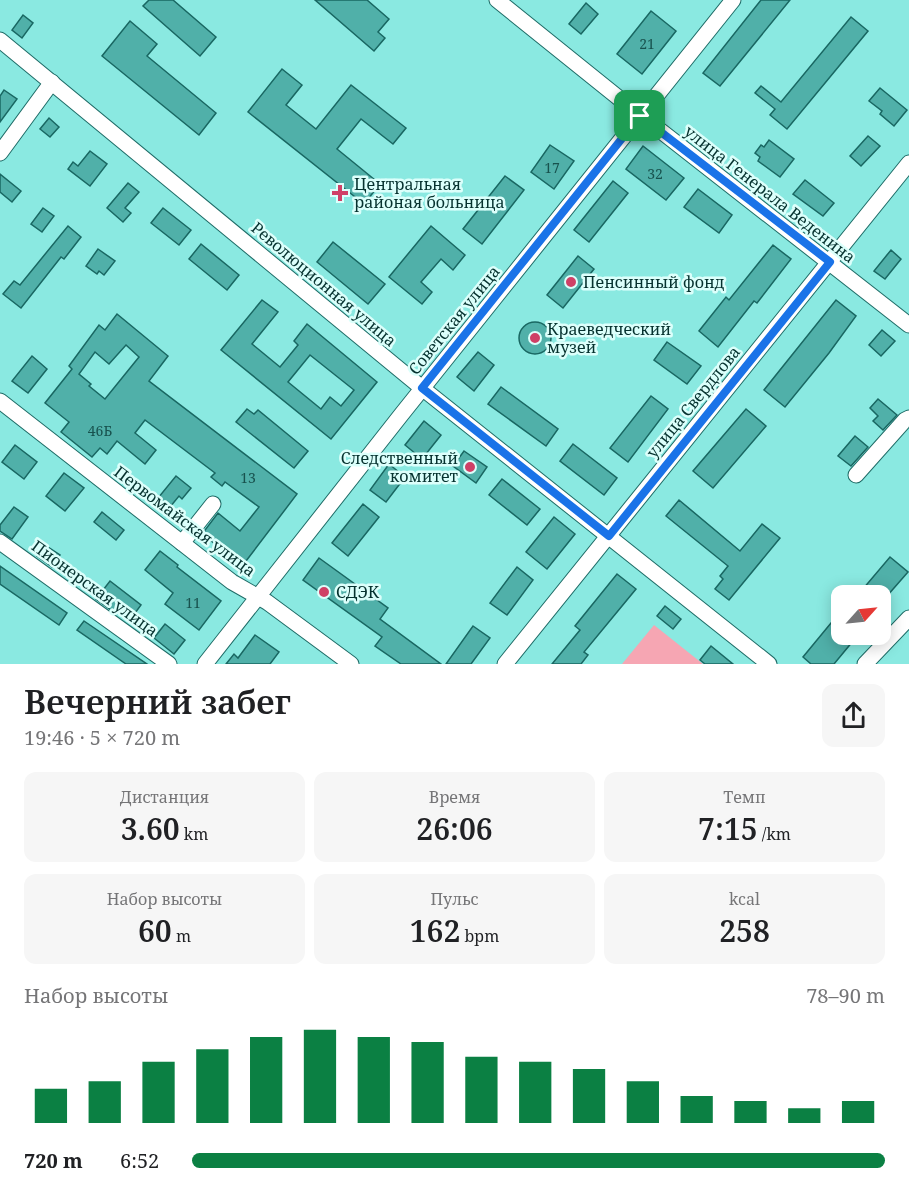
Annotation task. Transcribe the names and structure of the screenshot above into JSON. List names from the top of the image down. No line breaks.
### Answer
{"streets":{"street":["улица Генерала Веденина","Революционная улица","Советская улица","улица Свердлова","Первомайская улица","Пионерская улица"]},"crossings":[["улица Генерала Веденина","Советская улица"],["улица Генерала Веденина","улица Свердлова"],["Революционная улица","Советская улица"],["Революционная улица","улица Свердлова"],["Советская улица","Первомайская улица"]],"places":{"health":["Центральная районая больница"],"other":["Пенсинный фонд","Краеведческий музей","Следственный комитет","СДЭК"]},"house_numbers":["21","17","32","46Б","13","11"],"north":"top right","page":{"heading":["Вечерний забег","19:46 · 5 × 720 m"],"stats":[["Дистанция","3.60 km"],["Время","26:06"],["Темп","7:15 /km"],["Набор высоты","60 m"],["Пульс","162 bpm"],["kcal","258"]],"chart":["Набор высоты","78–90 m"],"list":[{"name":"720 m","note":"6:52"}]}}
